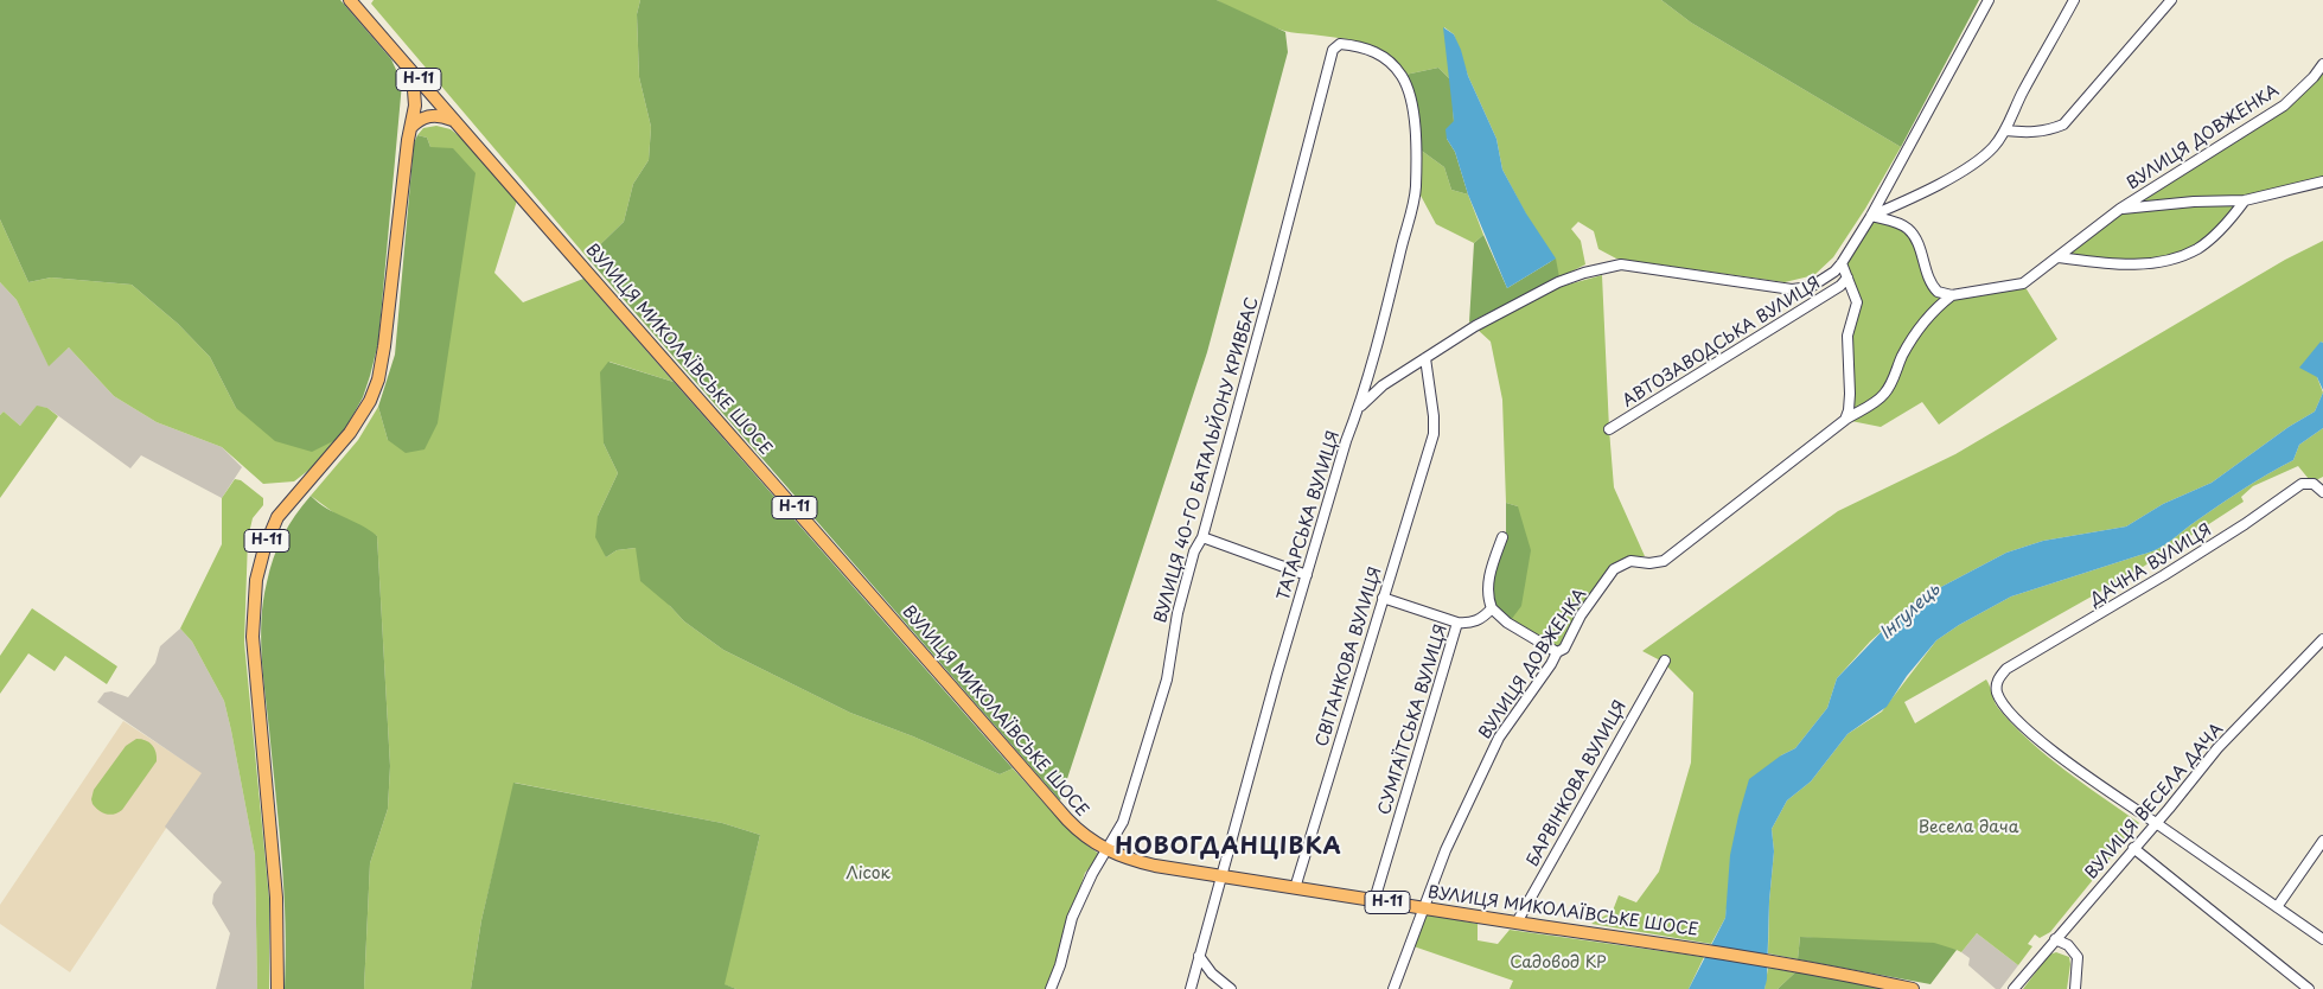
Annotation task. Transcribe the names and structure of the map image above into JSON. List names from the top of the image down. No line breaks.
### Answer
{"streets":{"main road":["Н-11","ВУЛИЦЯ МИКОЛАЇВСЬКЕ ШОСЕ"],"street":["ВУЛИЦЯ ДОВЖЕНКА","АВТОЗАВОДСЬКА ВУЛИЦЯ","ВУЛИЦЯ 40-ГО БАТАЛЬЙОНУ КРИВБАС","ТАТАРСЬКА ВУЛИЦЯ","ДАЧНА ВУЛИЦЯ","СВІТАНКОВА ВУЛИЦЯ","СУМГАЇТСЬКА ВУЛИЦЯ","БАРВІНКОВА ВУЛИЦЯ","ВУЛИЦЯ ВЕСЕЛА ДАЧА"]},"crossings":[["Н-11","ВУЛИЦЯ МИКОЛАЇВСЬКЕ ШОСЕ"],["ВУЛИЦЯ ДОВЖЕНКА","ВУЛИЦЯ МИКОЛАЇВСЬКЕ ШОСЕ"],["ВУЛИЦЯ МИКОЛАЇВСЬКЕ ШОСЕ","ВУЛИЦЯ 40-ГО БАТАЛЬЙОНУ КРИВБАС"],["ВУЛИЦЯ МИКОЛАЇВСЬКЕ ШОСЕ","ТАТАРСЬКА ВУЛИЦЯ"],["ВУЛИЦЯ МИКОЛАЇВСЬКЕ ШОСЕ","СВІТАНКОВА ВУЛИЦЯ"],["ВУЛИЦЯ МИКОЛАЇВСЬКЕ ШОСЕ","СУМГАЇТСЬКА ВУЛИЦЯ"],["ВУЛИЦЯ МИКОЛАЇВСЬКЕ ШОСЕ","БАРВІНКОВА ВУЛИЦЯ"],["ВУЛИЦЯ 40-ГО БАТАЛЬЙОНУ КРИВБАС","ТАТАРСЬКА ВУЛИЦЯ"],["ДАЧНА ВУЛИЦЯ","ВУЛИЦЯ ВЕСЕЛА ДАЧА"]],"districts":["НОВОГДАНЦІВКА"],"water":["Інгулець"],"parks":["Весела дача","Лісок","Садовод КР"]}
